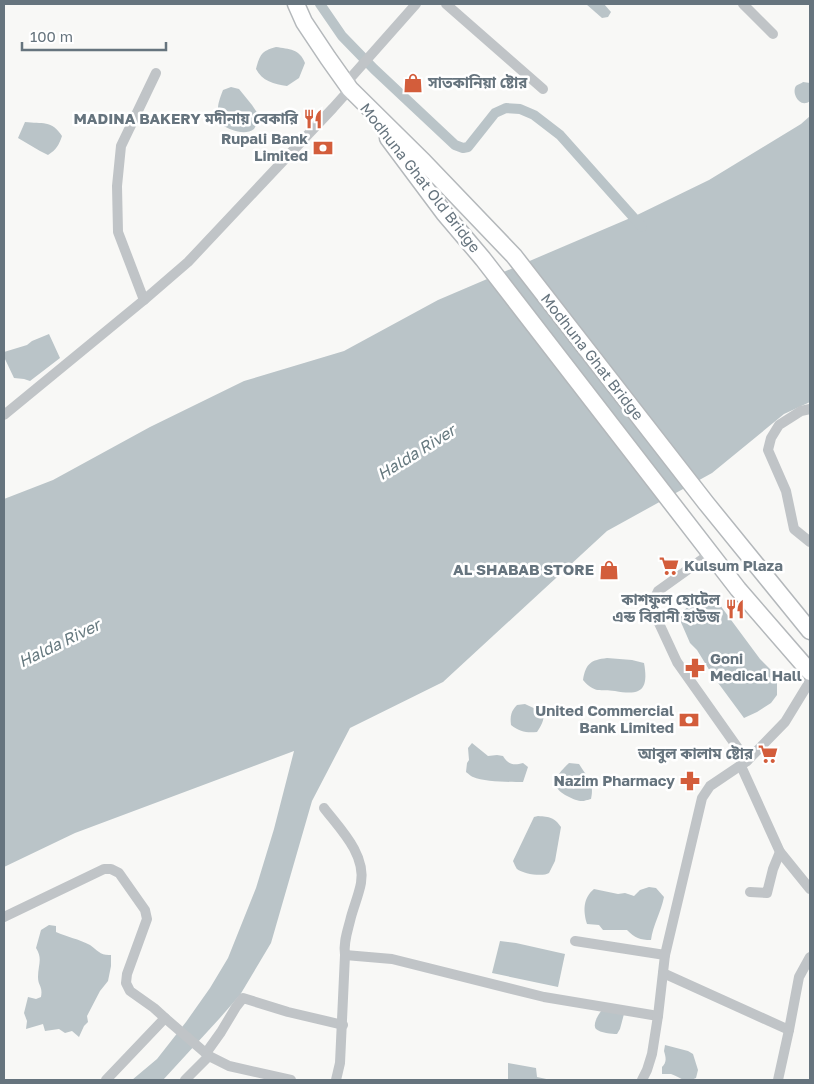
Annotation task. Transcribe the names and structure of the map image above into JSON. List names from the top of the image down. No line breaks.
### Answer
{"streets":{"main road":["Modhuna Ghat Old Bridge","Modhuna Ghat Bridge"]},"crossings":[["Modhuna Ghat Old Bridge","Modhuna Ghat Bridge"]],"water":["Halda River"],"places":{"shop":["সাতকানিয়া ষ্টোর","AL SHABAB STORE"],"restaurant":["MADINA BAKERY মদীনায় বেকারি","কাশফুল হোটেল এন্ড বিরানী হাউজ"],"bank":["Rupali Bank Limited","United Commercial Bank Limited"],"supermarket":["Kulsum Plaza","আবুল কালাম ষ্টোর"],"pharmacy":["Goni Medical Hall","Nazim Pharmacy"]},"scale_bar":"100 m"}
